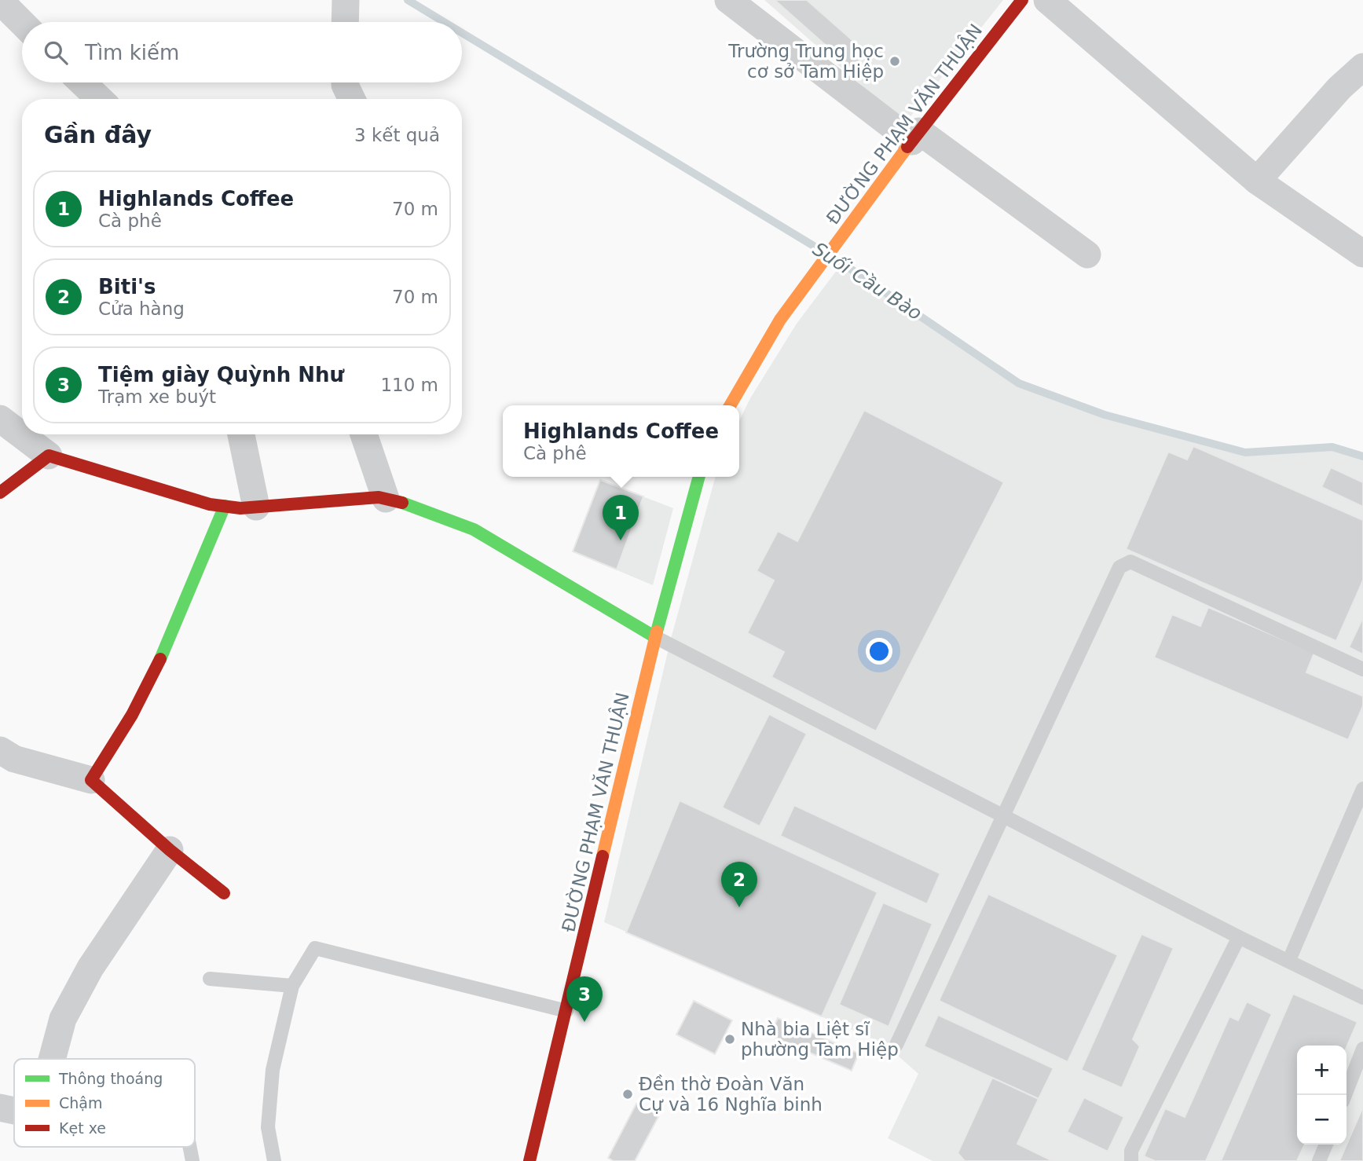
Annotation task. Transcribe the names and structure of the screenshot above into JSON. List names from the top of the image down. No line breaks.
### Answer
{"streets":{"street":["ĐƯỜNG PHẠM VĂN THUẬN"]},"water":["Suối Cầu Bào"],"places":["Trường Trung học cơ sở Tam Hiệp","Nhà bia Liệt sĩ phường Tam Hiệp","Đền thờ Đoàn Văn Cự và 16 Nghĩa binh"],"legend":["Thông thoáng","Chậm","Kẹt xe"],"page":{"search":"Tìm kiếm","heading":["Gần đây","3 kết quả"],"list":[{"mark":"1","name":"Highlands Coffee","note":"Cà phê","value":"70 m"},{"mark":"2","name":"Biti's","note":"Cửa hàng","value":"70 m"},{"mark":"3","name":"Tiệm giày Quỳnh Như","note":"Trạm xe buýt","value":"110 m"}],"popup":["Highlands Coffee","Cà phê"],"pins":["1","2","3"],"map_buttons":["+","−"]}}
